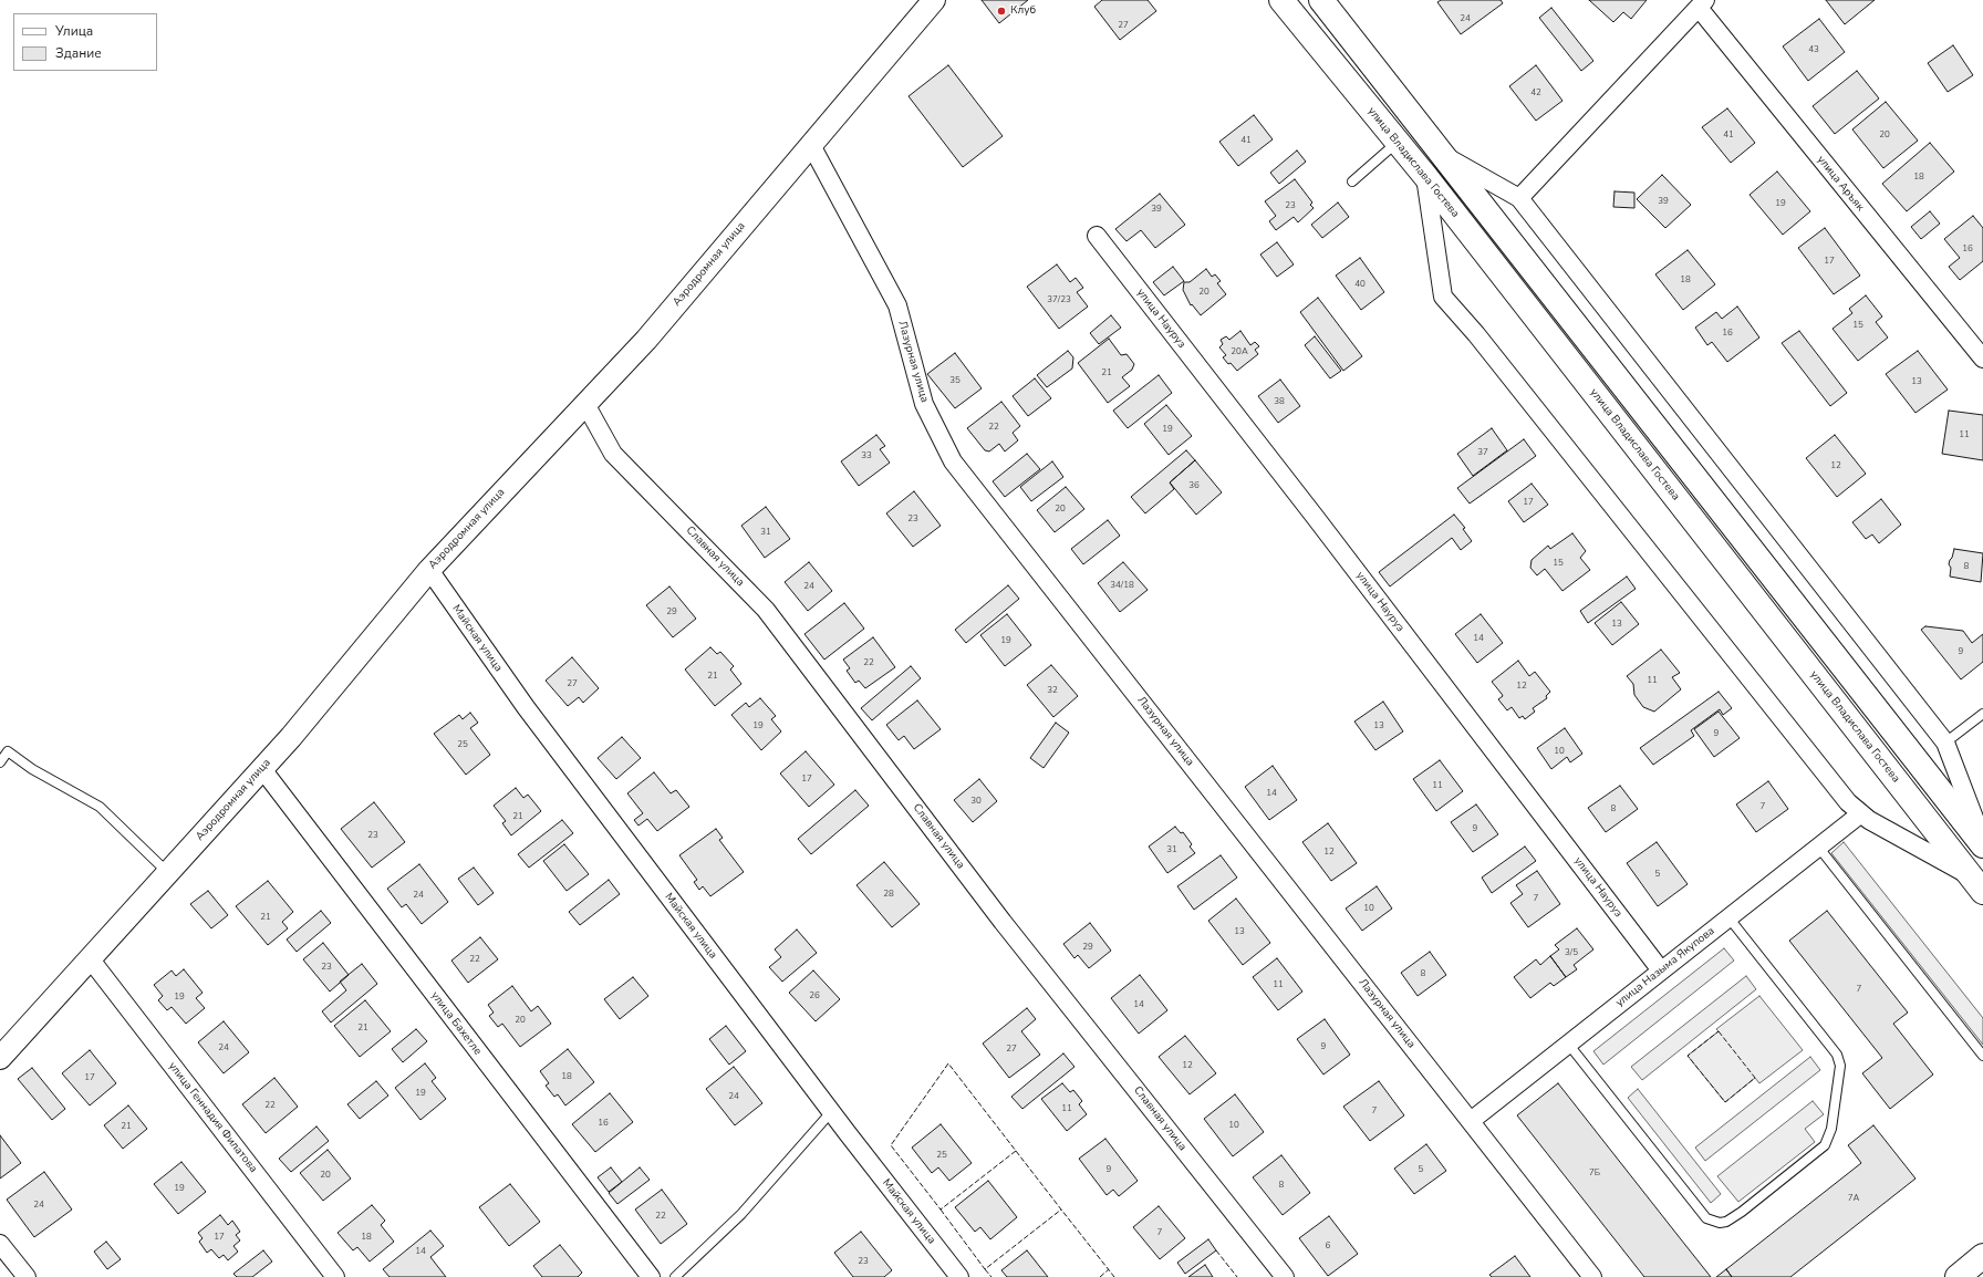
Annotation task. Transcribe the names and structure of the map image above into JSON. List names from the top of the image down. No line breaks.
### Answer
{"streets":{"main road":["улица Владислава Гостева"],"street":["улица Аръяк","Аэродромная улица","улица Науруз","Лазурная улица","Славная улица","Майская улица","улица Назыма Якупова","улица Бахетле","улица Геннадия Филатова"]},"crossings":[["Аэродромная улица","Лазурная улица"],["Аэродромная улица","Славная улица"],["Аэродромная улица","Майская улица"],["Аэродромная улица","улица Бахетле"],["Аэродромная улица","улица Геннадия Филатова"],["улица Науруз","улица Назыма Якупова"],["Лазурная улица","улица Назыма Якупова"]],"places":["Клуб"],"house_numbers":["24","27","43","42","41","20","41","18","39","19","23","39","16","17","18","40","20","37/23","15","16","20А","21","35","13","38","22","19","11","37","33","12","36","17","20","23","31","15","8","34/18","24","29","13","14","19","9","22","21","11","27","12","32","19","13","9","25","10","17","11","14","30","7","8","21","9","23","31","12","5","28","24","7","10","21","13","29","3/5","22","23","8","11","7","26","19","14","20","21","9","24","27","12","18","17","19","24","22","11","7","16","10","21","25","9","5","7Б","20","8","19","7А","24","22","7","17","18","6","14","23"],"legend":["Улица","Здание"]}
